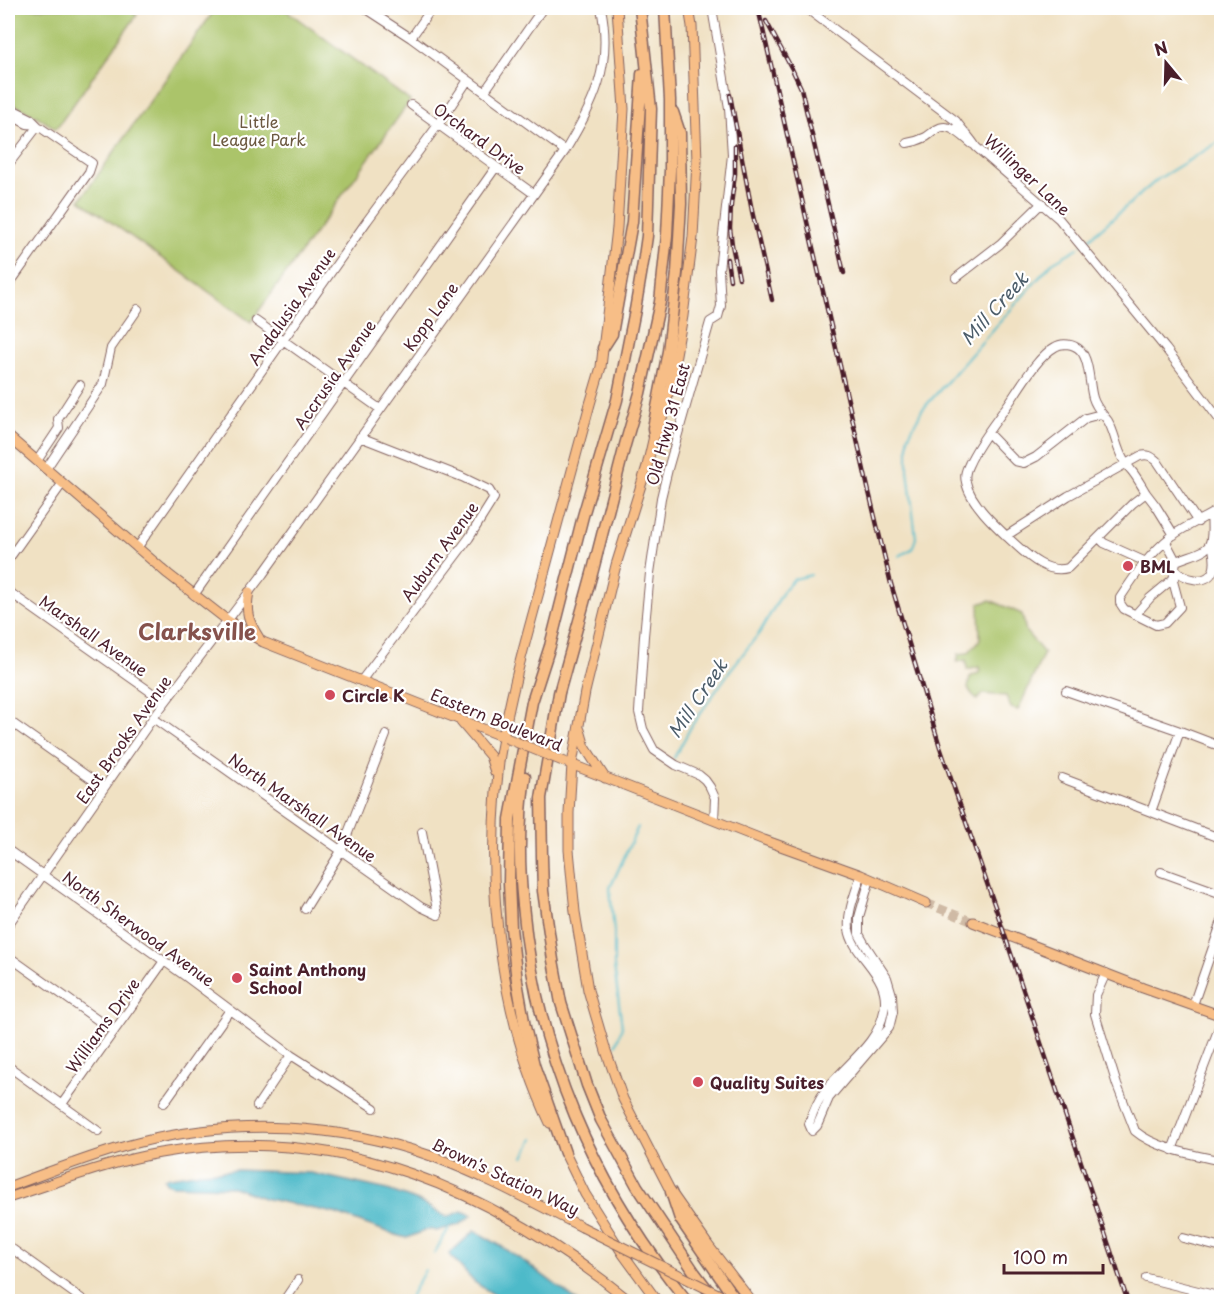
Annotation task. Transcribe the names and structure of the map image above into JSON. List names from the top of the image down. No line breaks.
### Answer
{"streets":{"main road":["Eastern Boulevard","Brown's Station Way"],"street":["Orchard Drive","Willinger Lane","Andalusia Avenue","Kopp Lane","Accrusia Avenue","Old Hwy 31 East","Auburn Avenue","Marshall Avenue","East Brooks Avenue","North Marshall Avenue","North Sherwood Avenue","Williams Drive"]},"crossings":[["Orchard Drive","Andalusia Avenue"],["Orchard Drive","Kopp Lane"],["Orchard Drive","Accrusia Avenue"],["Andalusia Avenue","Eastern Boulevard"],["Kopp Lane","Auburn Avenue"],["Kopp Lane","Eastern Boulevard"],["Kopp Lane","East Brooks Avenue"],["Accrusia Avenue","Eastern Boulevard"],["Old Hwy 31 East","Eastern Boulevard"],["Auburn Avenue","Eastern Boulevard"],["Marshall Avenue","East Brooks Avenue"],["Eastern Boulevard","East Brooks Avenue"],["East Brooks Avenue","North Marshall Avenue"],["East Brooks Avenue","North Sherwood Avenue"],["North Sherwood Avenue","Williams Drive"]],"districts":["Clarksville"],"water":["Mill Creek"],"parks":["Little League Park"],"places":["BML","Circle K","Saint Anthony School","Quality Suites"],"scale_bar":"100 m","north":"top"}
